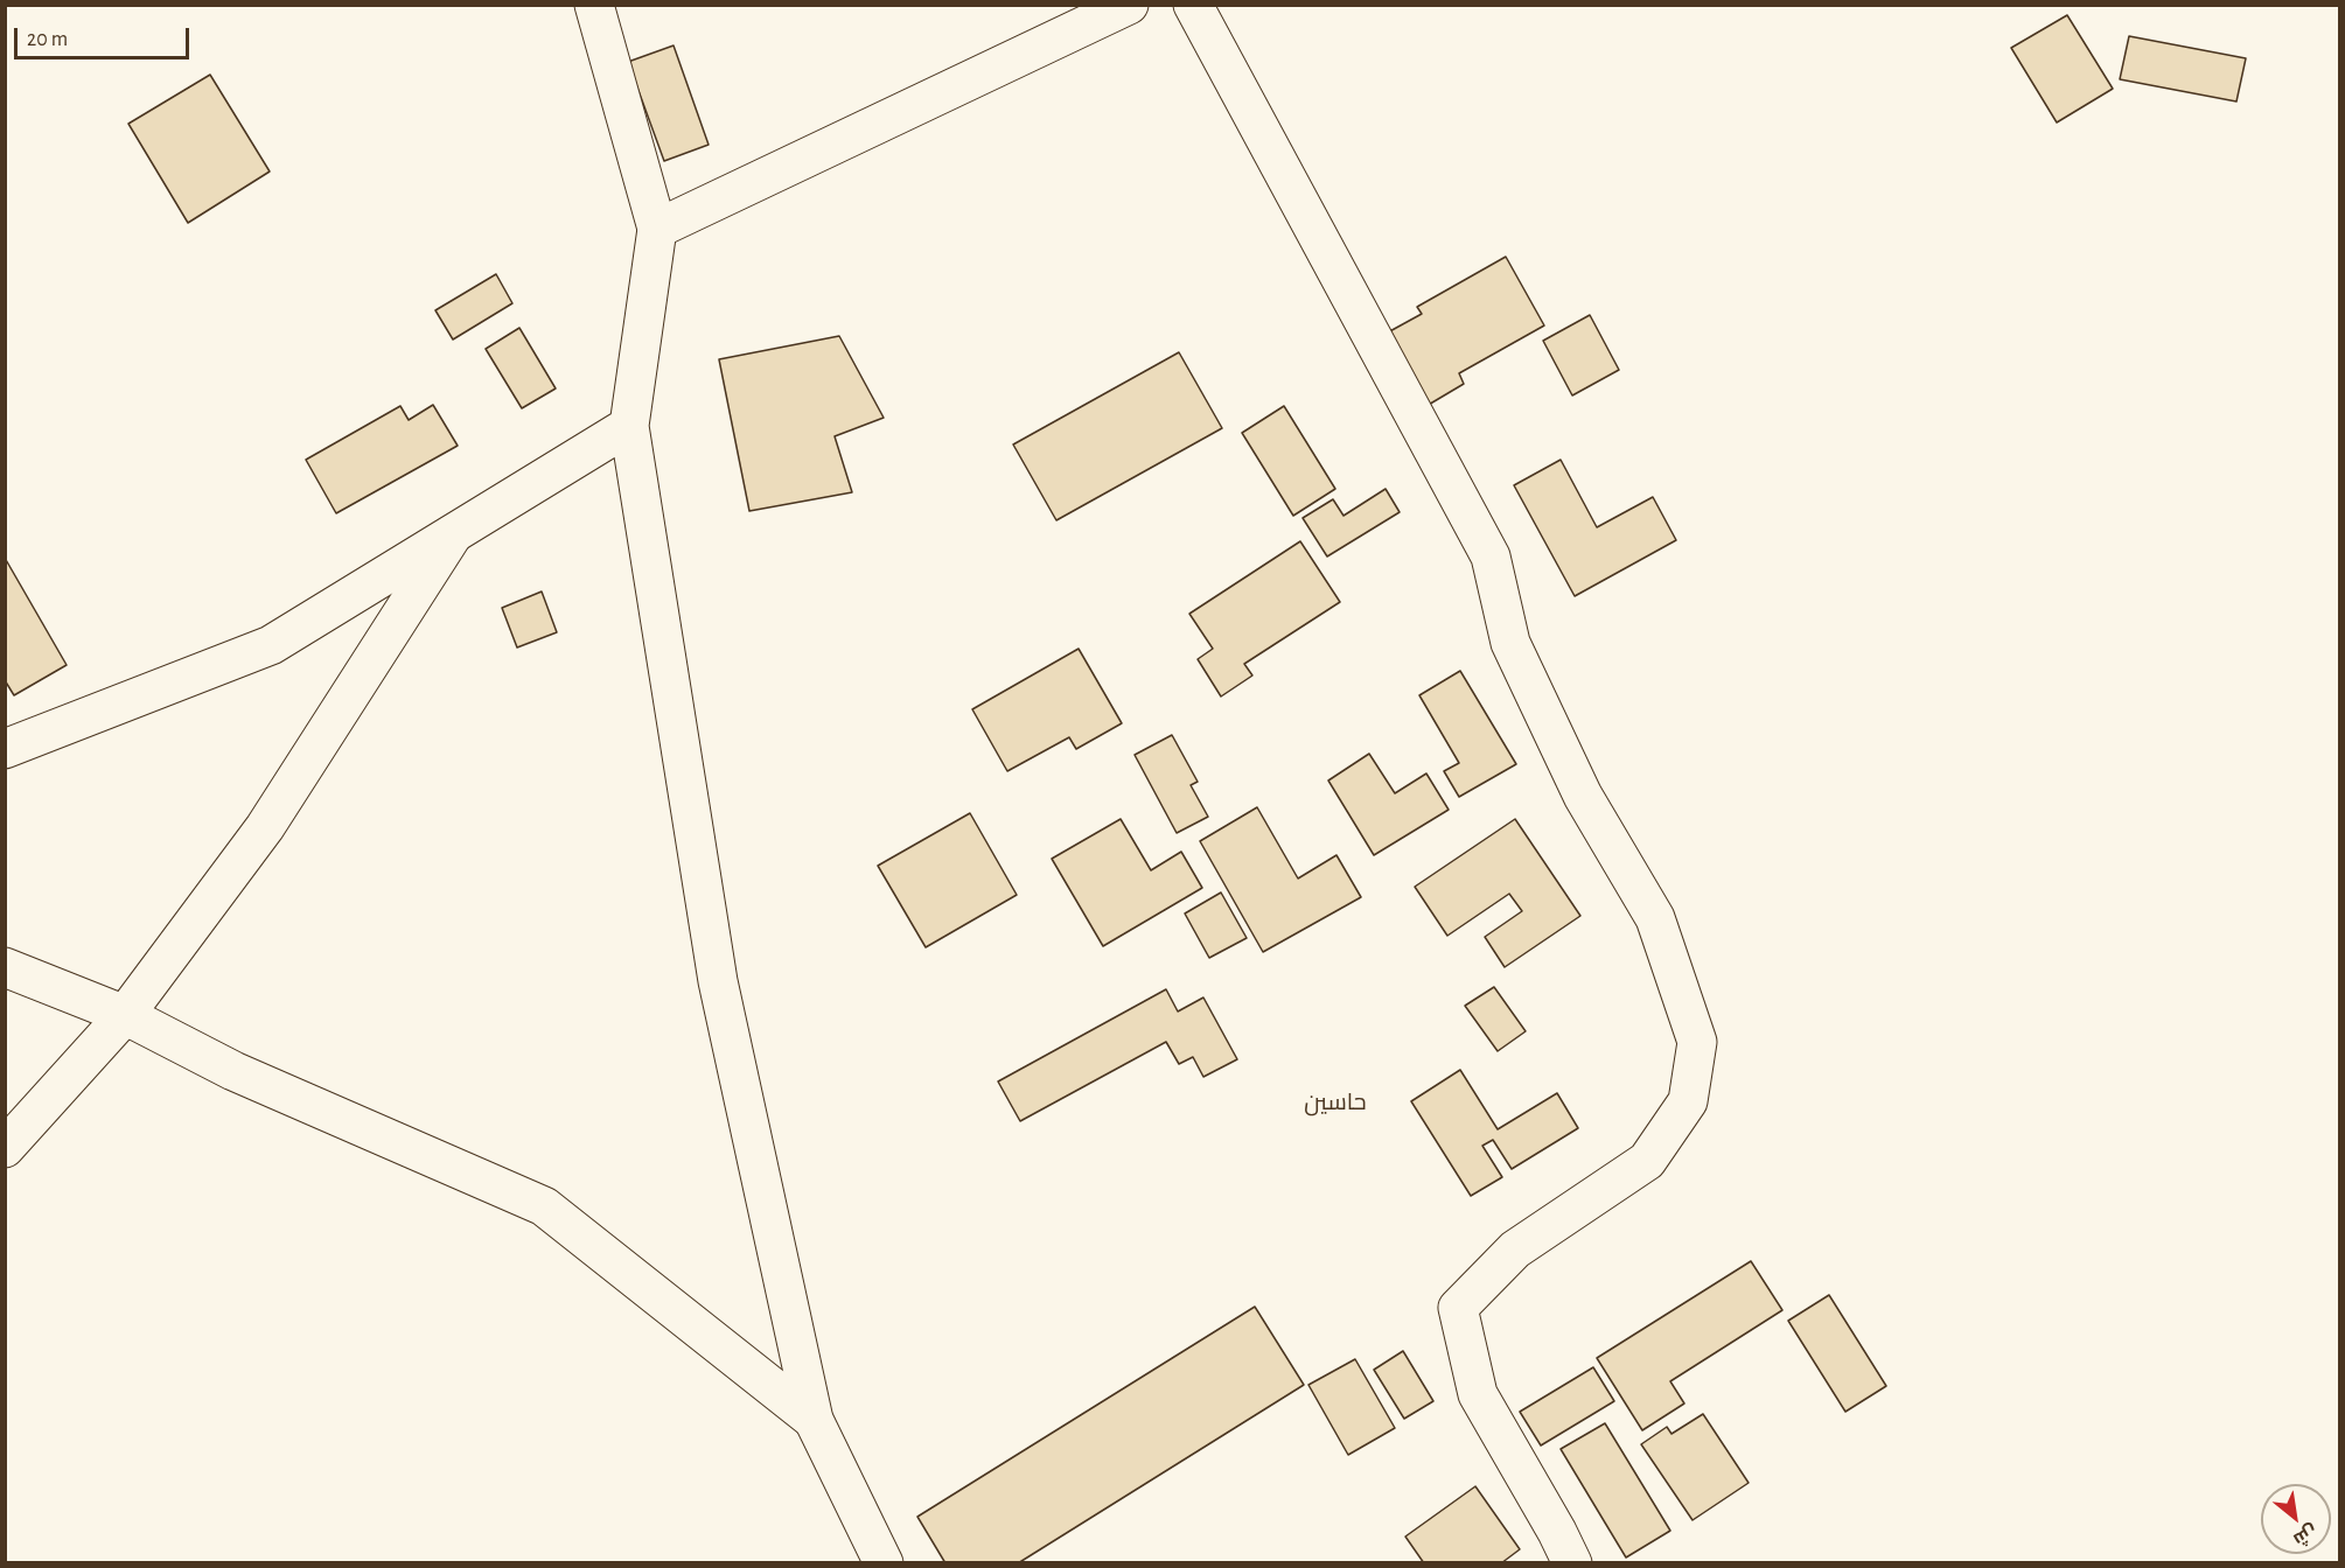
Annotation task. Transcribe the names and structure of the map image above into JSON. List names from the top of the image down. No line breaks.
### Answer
{"districts":["حاسين"],"scale_bar":"20 m","north":"bottom right"}
